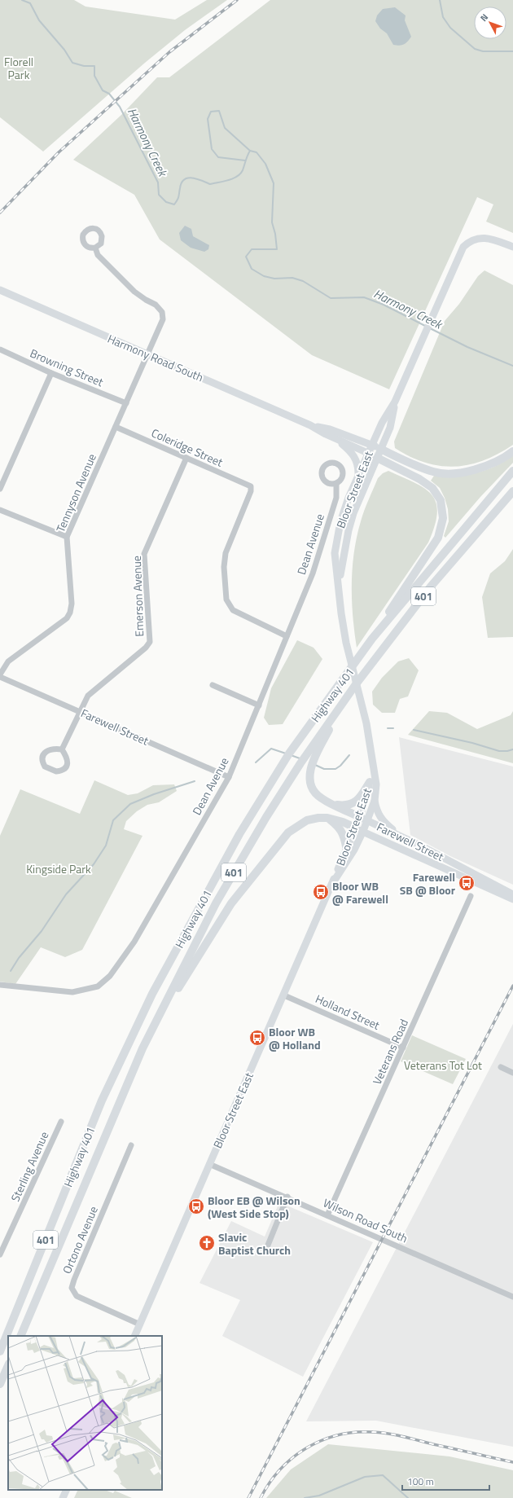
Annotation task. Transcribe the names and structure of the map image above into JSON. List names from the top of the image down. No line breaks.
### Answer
{"streets":{"highway":["401","Highway 401"],"main road":["Harmony Road South","Bloor Street East","Farewell Street"],"street":["Browning Street","Coleridge Street","Tennyson Avenue","Dean Avenue","Emerson Avenue","Holland Street","Veterans Road","Sterling Avenue","Wilson Road South","Ortono Avenue"]},"crossings":[["Harmony Road South","Bloor Street East"],["Harmony Road South","Tennyson Avenue"],["Browning Street","Tennyson Avenue"],["Coleridge Street","Tennyson Avenue"],["Coleridge Street","Dean Avenue"],["Coleridge Street","Emerson Avenue"],["Bloor Street East","Farewell Street"],["Bloor Street East","Holland Street"],["Bloor Street East","Wilson Road South"],["Bloor Street East","Ortono Avenue"],["Tennyson Avenue","Farewell Street"],["Dean Avenue","Farewell Street"],["Emerson Avenue","Farewell Street"],["Holland Street","Veterans Road"],["Veterans Road","Wilson Road South"]],"water":["Harmony Creek"],"parks":["Florell Park","Kingside Park","Veterans Tot Lot"],"places":{"bus stop":["Farewell SB @ Bloor","Bloor WB @ Farewell","Bloor WB @ Holland","Bloor EB @ Wilson (West Side Stop)"],"church":["Slavic Baptist Church"]},"scale_bar":"100 m","north":"top left"}
